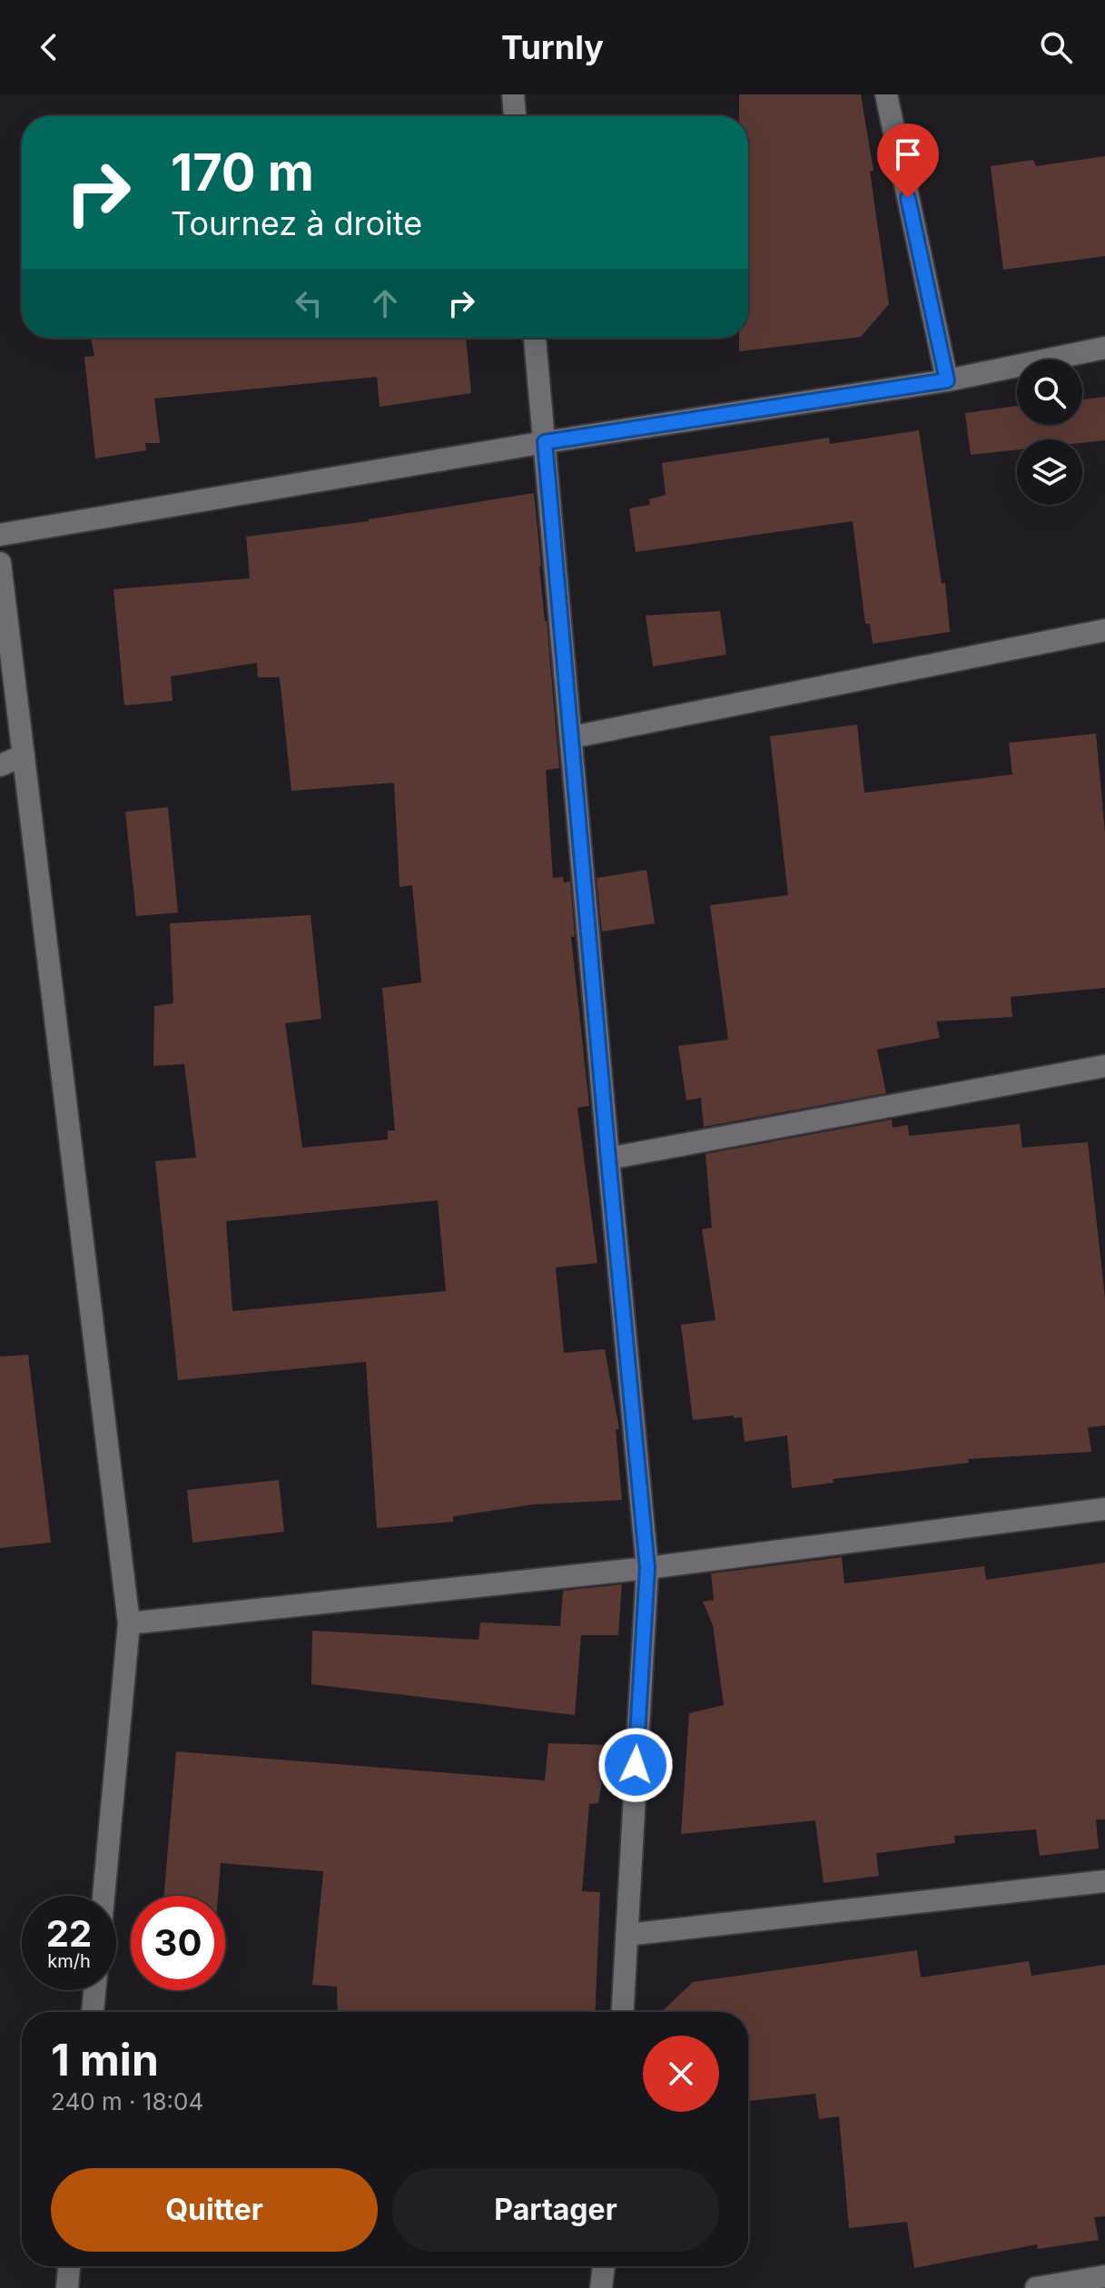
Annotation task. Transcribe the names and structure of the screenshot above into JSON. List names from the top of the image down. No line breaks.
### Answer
{"page":{"header":"Turnly","turn":["170 m","Tournez à droite"],"speed":"22 km/h","limit":"30","heading":["1 min","240 m · 18:04"],"buttons":["Quitter","Partager"]}}
